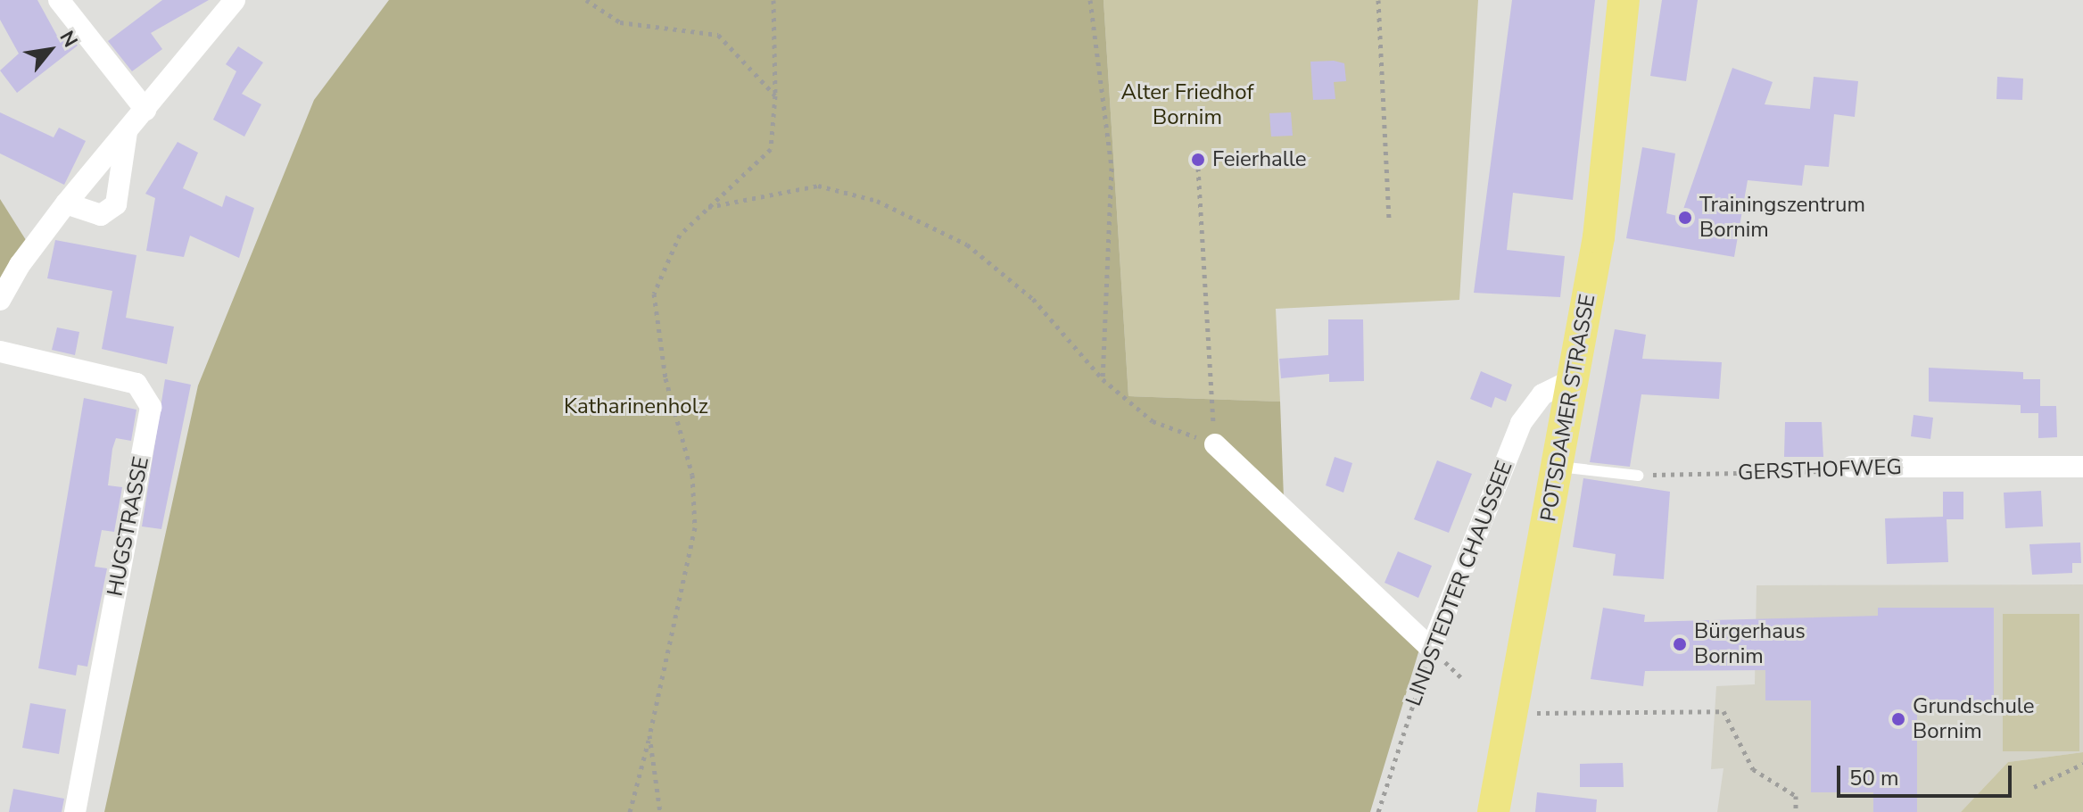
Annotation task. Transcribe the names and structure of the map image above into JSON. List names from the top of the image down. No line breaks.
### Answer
{"streets":{"main road":["POTSDAMER STRASSE"],"street":["GERSTHOFWEG","HUGSTRASSE","LINDSTEDTER CHAUSSEE"]},"crossings":[["POTSDAMER STRASSE","LINDSTEDTER CHAUSSEE"]],"parks":["Alter Friedhof Bornim","Katharinenholz"],"places":["Feierhalle","Trainingszentrum Bornim","Bürgerhaus Bornim","Grundschule Bornim"],"scale_bar":"50 m","north":"top right"}
